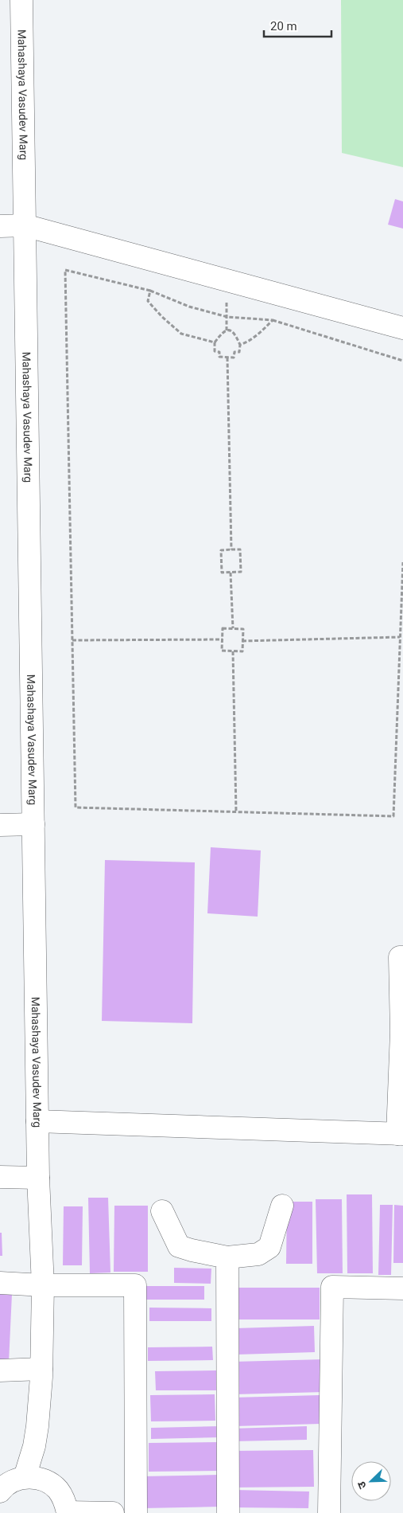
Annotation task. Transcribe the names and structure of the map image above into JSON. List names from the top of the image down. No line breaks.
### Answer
{"streets":{"street":["Mahashaya Vasudev Marg"]},"scale_bar":"20 m","north":"bottom left"}
